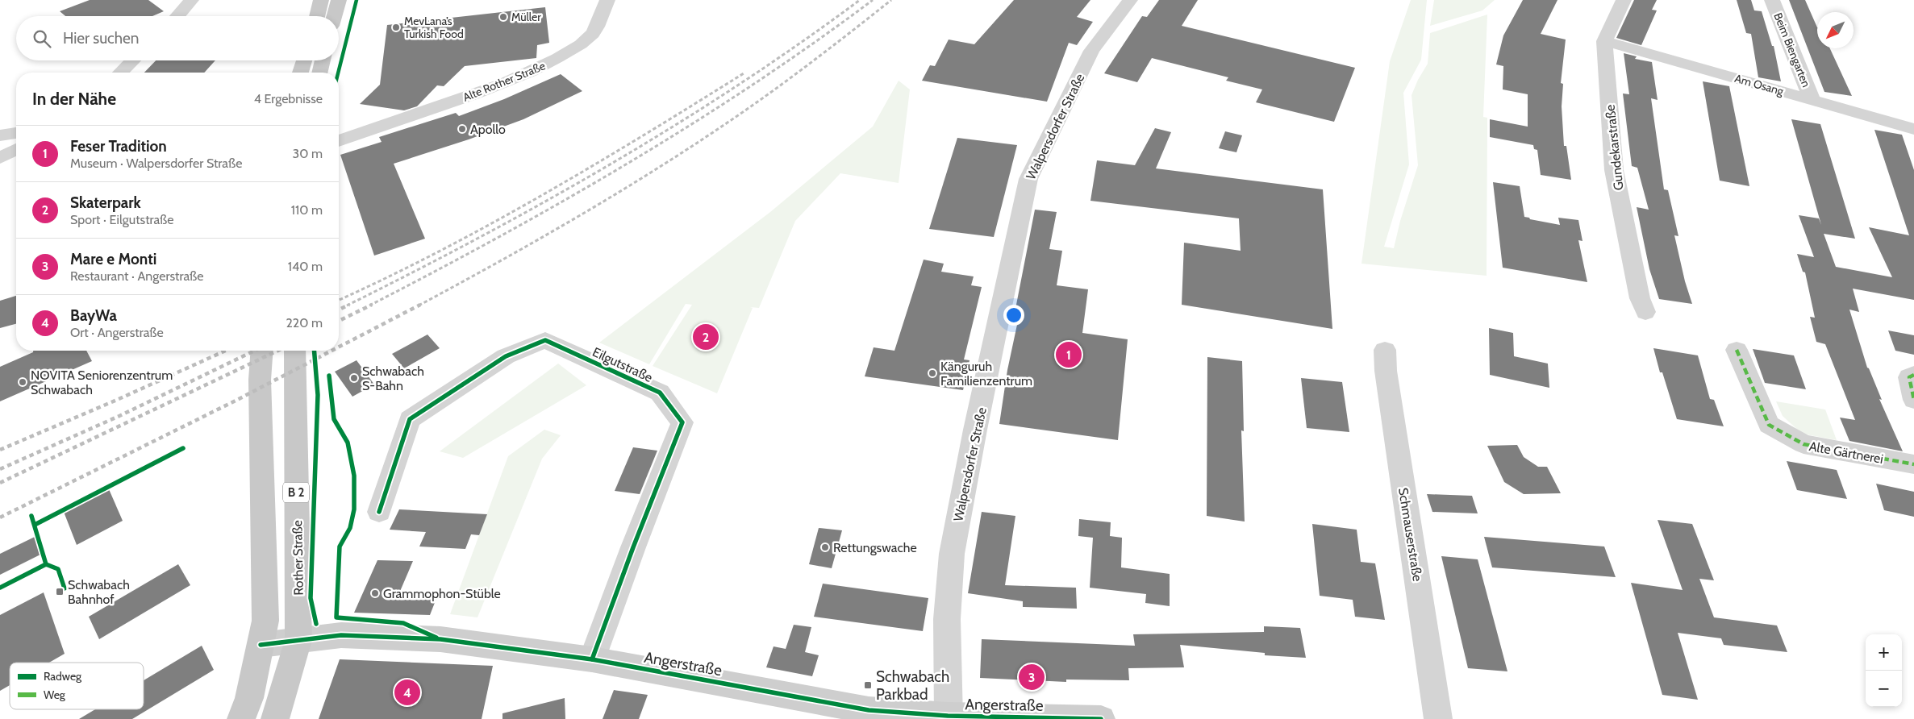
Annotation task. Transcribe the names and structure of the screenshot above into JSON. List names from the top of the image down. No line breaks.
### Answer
{"streets":{"main road":["B 2","Rother Straße"],"street":["Beim Biengarten","Alte Rother Straße","Am Osang","Walpersdorfer Straße","Gundekarstraße","Eilgutstraße","Alte Gärtnerei","Schmauserstraße","Angerstraße"]},"crossings":[["Beim Biengarten","Am Osang"],["Am Osang","Gundekarstraße"],["Walpersdorfer Straße","Angerstraße"],["Eilgutstraße","Angerstraße"],["Rother Straße","Angerstraße"]],"places":{"other":["Müller","MevLana’s Turkish Food","Apollo","Känguruh Familienzentrum","Schwabach S-Bahn","NOVITA Seniorenzentrum Schwabach","Rettungswache","Grammophon-Stüble"],"transit":["Schwabach Bahnhof","Schwabach Parkbad"]},"legend":["Radweg","Weg"],"north":"bottom left","page":{"search":"Hier suchen","heading":["In der Nähe","4 Ergebnisse"],"list":[{"mark":"1","name":"Feser Tradition","note":"Museum · Walpersdorfer Straße","value":"30 m"},{"mark":"2","name":"Skaterpark","note":"Sport · Eilgutstraße","value":"110 m"},{"mark":"3","name":"Mare e Monti","note":"Restaurant · Angerstraße","value":"140 m"},{"mark":"4","name":"BayWa","note":"Ort · Angerstraße","value":"220 m"}],"pins":["2","1","3","4"],"map_buttons":["+","−"]}}
